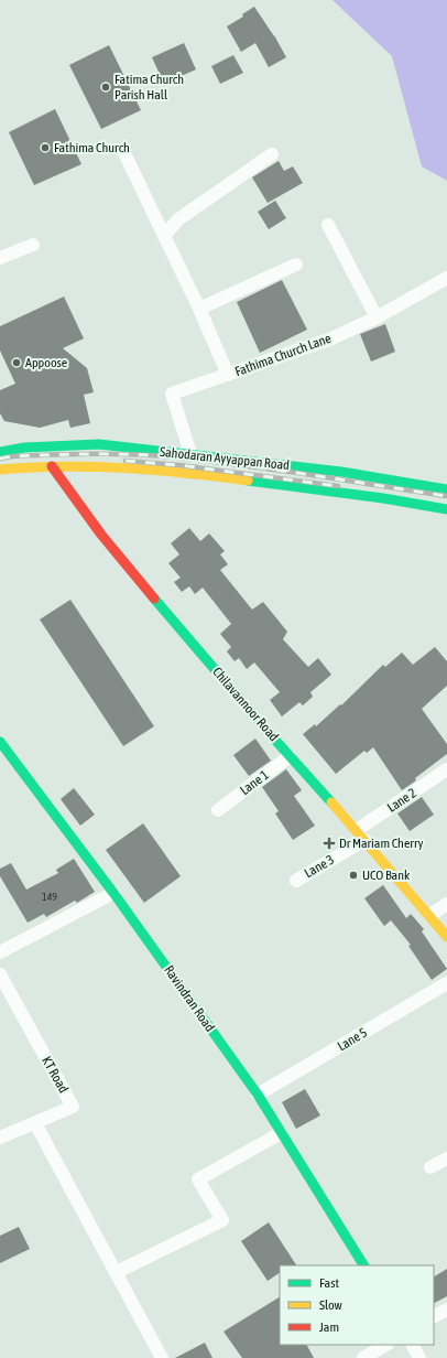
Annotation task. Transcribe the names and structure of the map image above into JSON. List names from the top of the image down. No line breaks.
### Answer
{"streets":{"street":["Fathima Church Lane","Sahodaran Ayyappan Road","Chilavannoor Road","Lane 1","Lane 2","Lane 3","Ravindran Road","Lane 5","KT Road"]},"crossings":[["Fathima Church Lane","Sahodaran Ayyappan Road"],["Sahodaran Ayyappan Road","Chilavannoor Road"],["Chilavannoor Road","Lane 1"],["Chilavannoor Road","Lane 2"],["Chilavannoor Road","Lane 3"],["Lane 2","Lane 3"],["Ravindran Road","Lane 5"]],"places":{"other":["Fatima Church Parish Hall","Fathima Church","Appoose","UCO Bank"],"health":["Dr Mariam Cherry"]},"house_numbers":["149"],"legend":["Fast","Slow","Jam"]}
